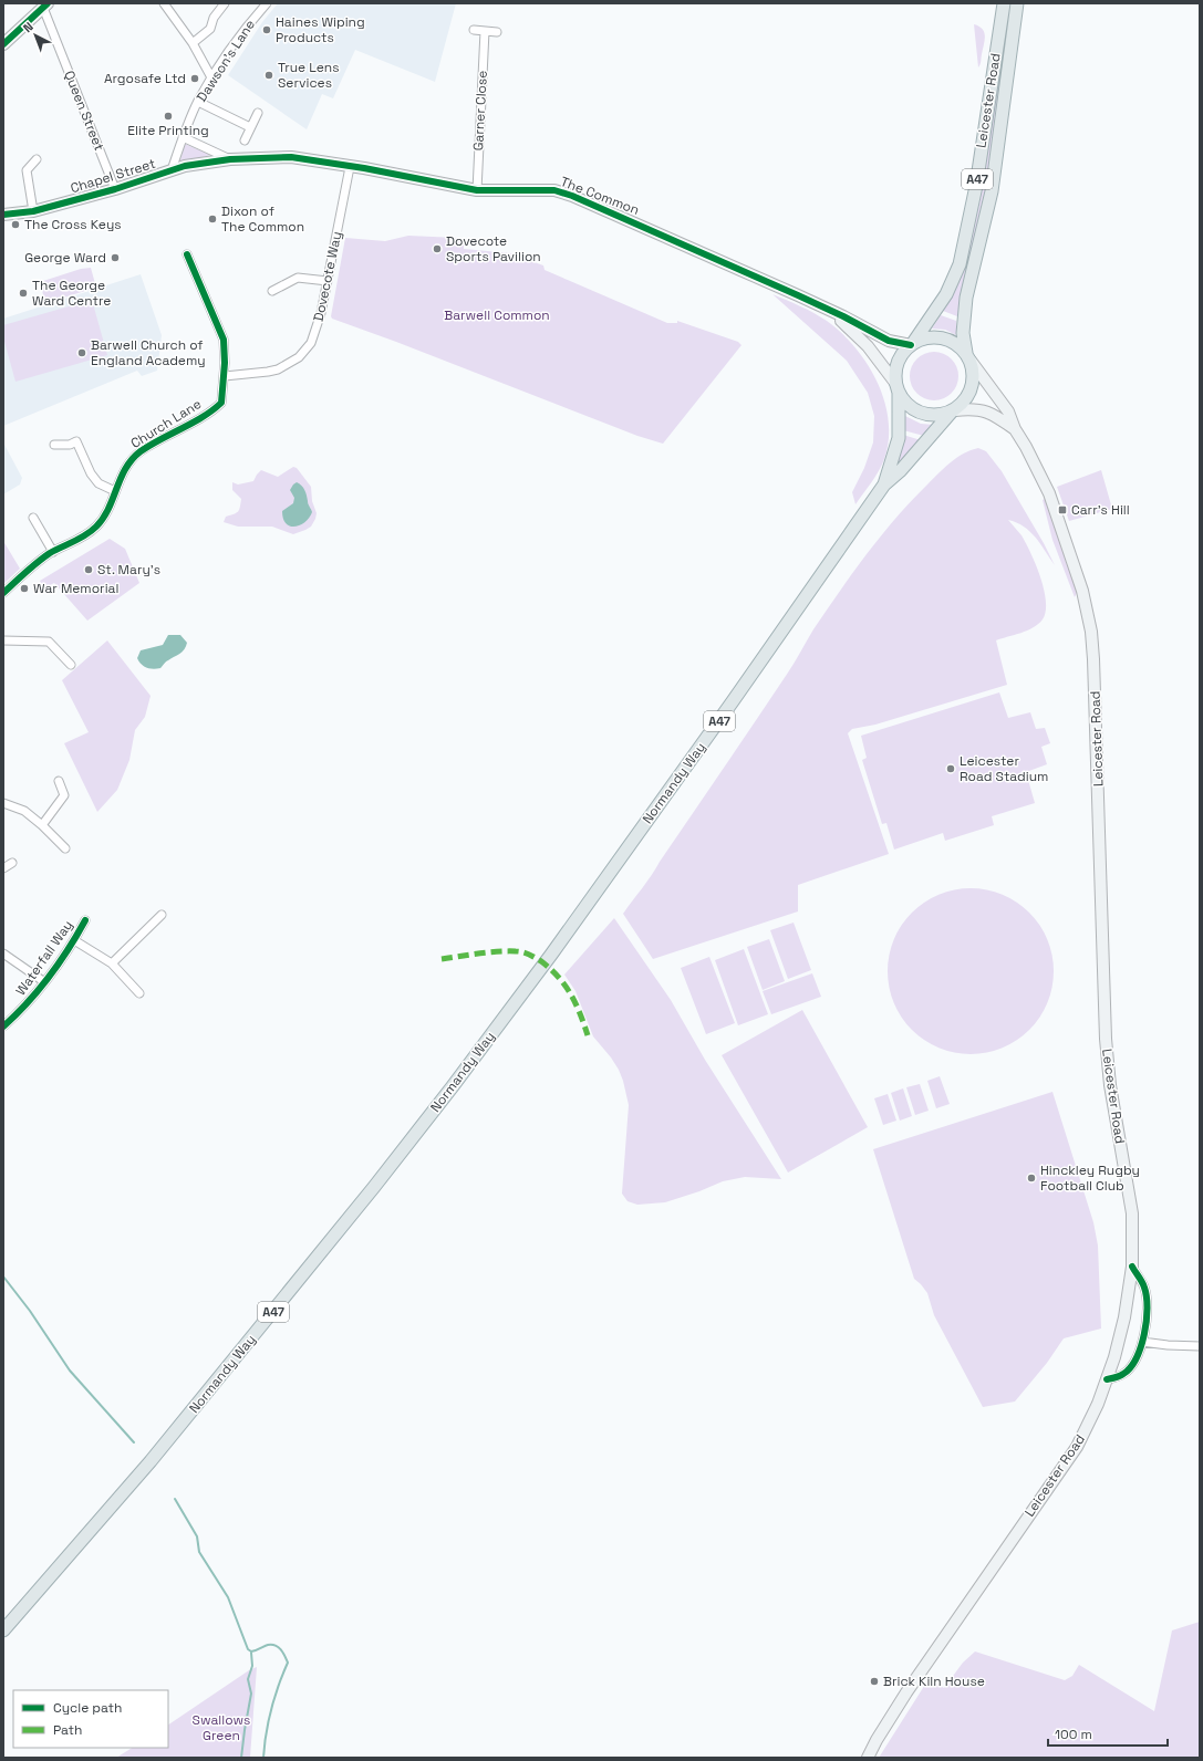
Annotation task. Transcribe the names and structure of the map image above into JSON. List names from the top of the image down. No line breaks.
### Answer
{"streets":{"main road":["Leicester Road","Chapel Street","A47","The Common","Normandy Way"],"street":["Dawson's Lane","Queen Street","Garner Close","Dovecote Way","Church Lane","Waterfall Way"]},"crossings":[["Dawson's Lane","Chapel Street"],["Leicester Road","The Common"],["Leicester Road","Normandy Way"],["Queen Street","Chapel Street"],["Garner Close","The Common"],["Chapel Street","The Common"],["The Common","Dovecote Way"],["The Common","Normandy Way"],["Dovecote Way","Church Lane"]],"parks":["Barwell Common","Swallows Green"],"places":{"other":["Haines Wiping Products","True Lens Services","Argosafe Ltd","Elite Printing","Dixon of The Common","The Cross Keys","Dovecote Sports Pavilion","George Ward","The George Ward Centre","Barwell Church of England Academy","St. Mary's","War Memorial","Leicester Road Stadium","Hinckley Rugby Football Club","Brick Kiln House"],"transit":["Carr's Hill"]},"legend":["Cycle path","Path"],"scale_bar":"100 m","north":"top left"}
